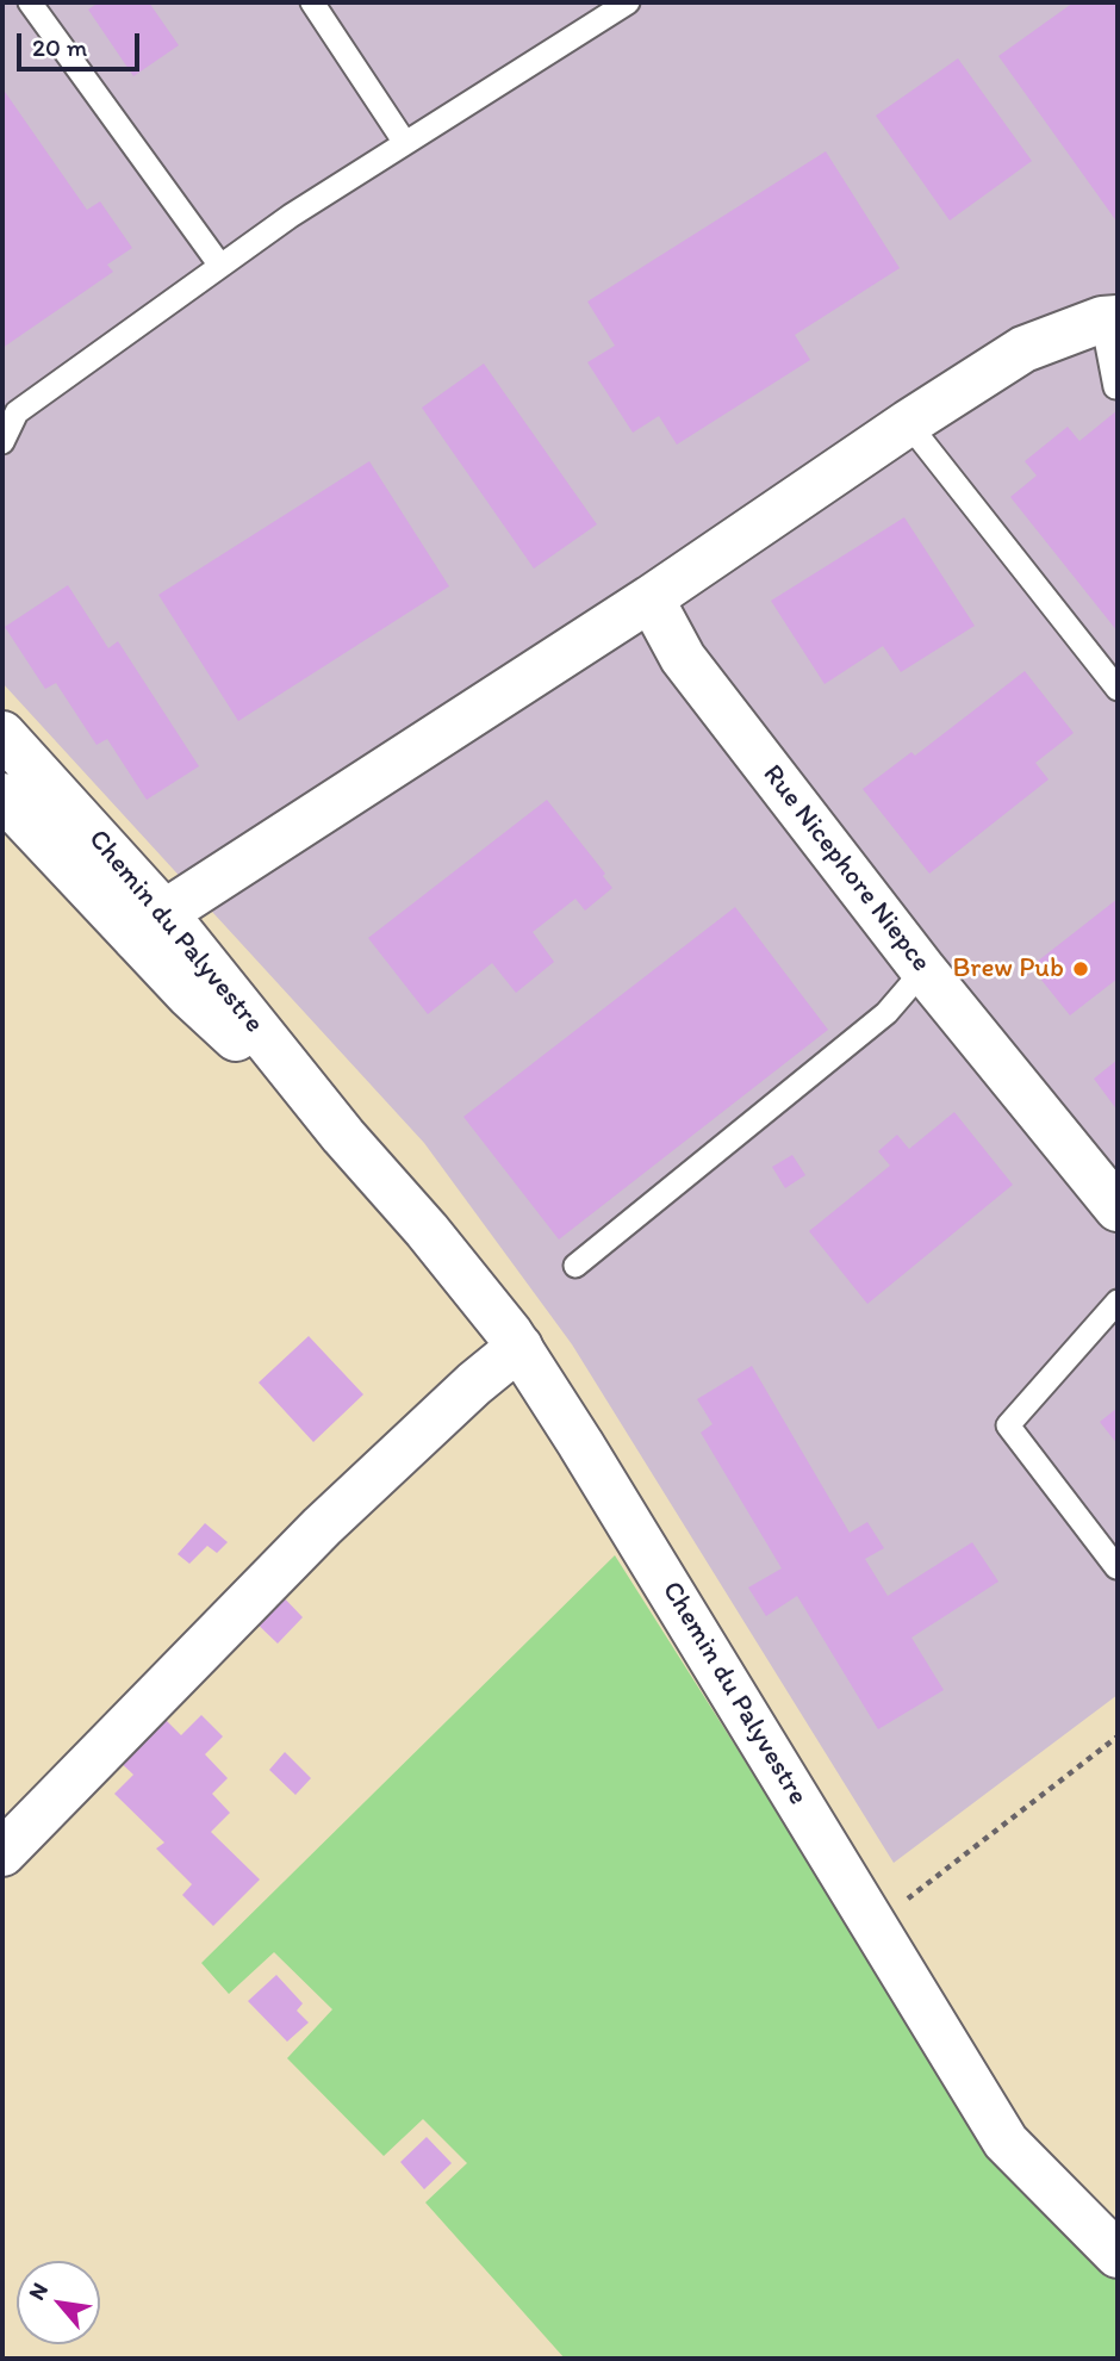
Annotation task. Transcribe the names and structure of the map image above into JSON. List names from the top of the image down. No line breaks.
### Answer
{"streets":{"street":["Rue Nicephore Niepce","Chemin du Palyvestre"]},"places":["Brew Pub"],"scale_bar":"20 m","north":"top left"}
